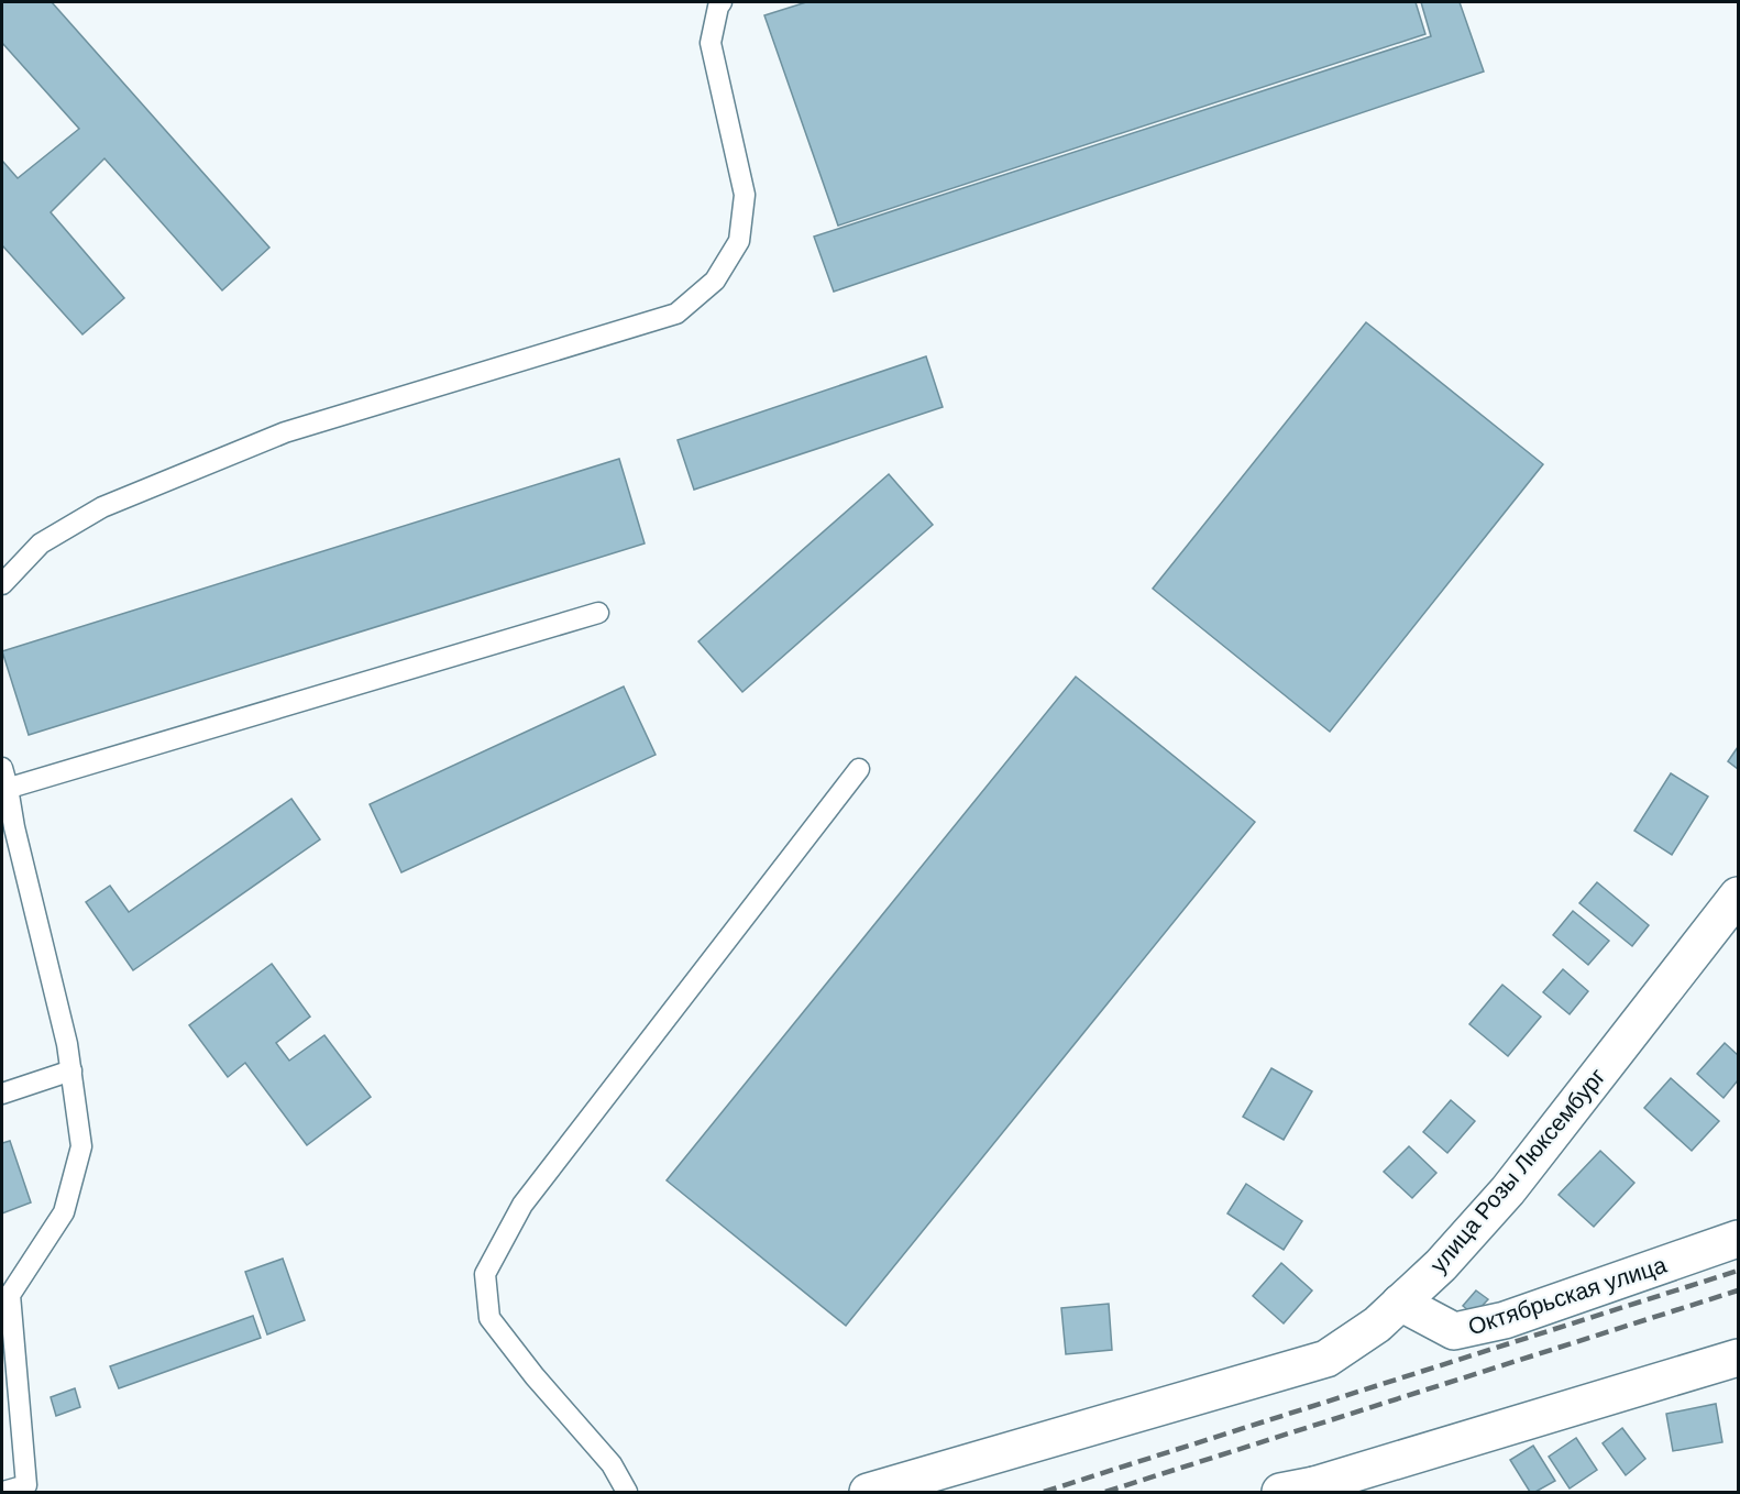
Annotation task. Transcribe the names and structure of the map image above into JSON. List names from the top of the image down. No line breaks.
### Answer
{"streets":{"main road":["улица Розы Люксембург","Октябрьская улица"]},"crossings":[["улица Розы Люксембург","Октябрьская улица"]]}
